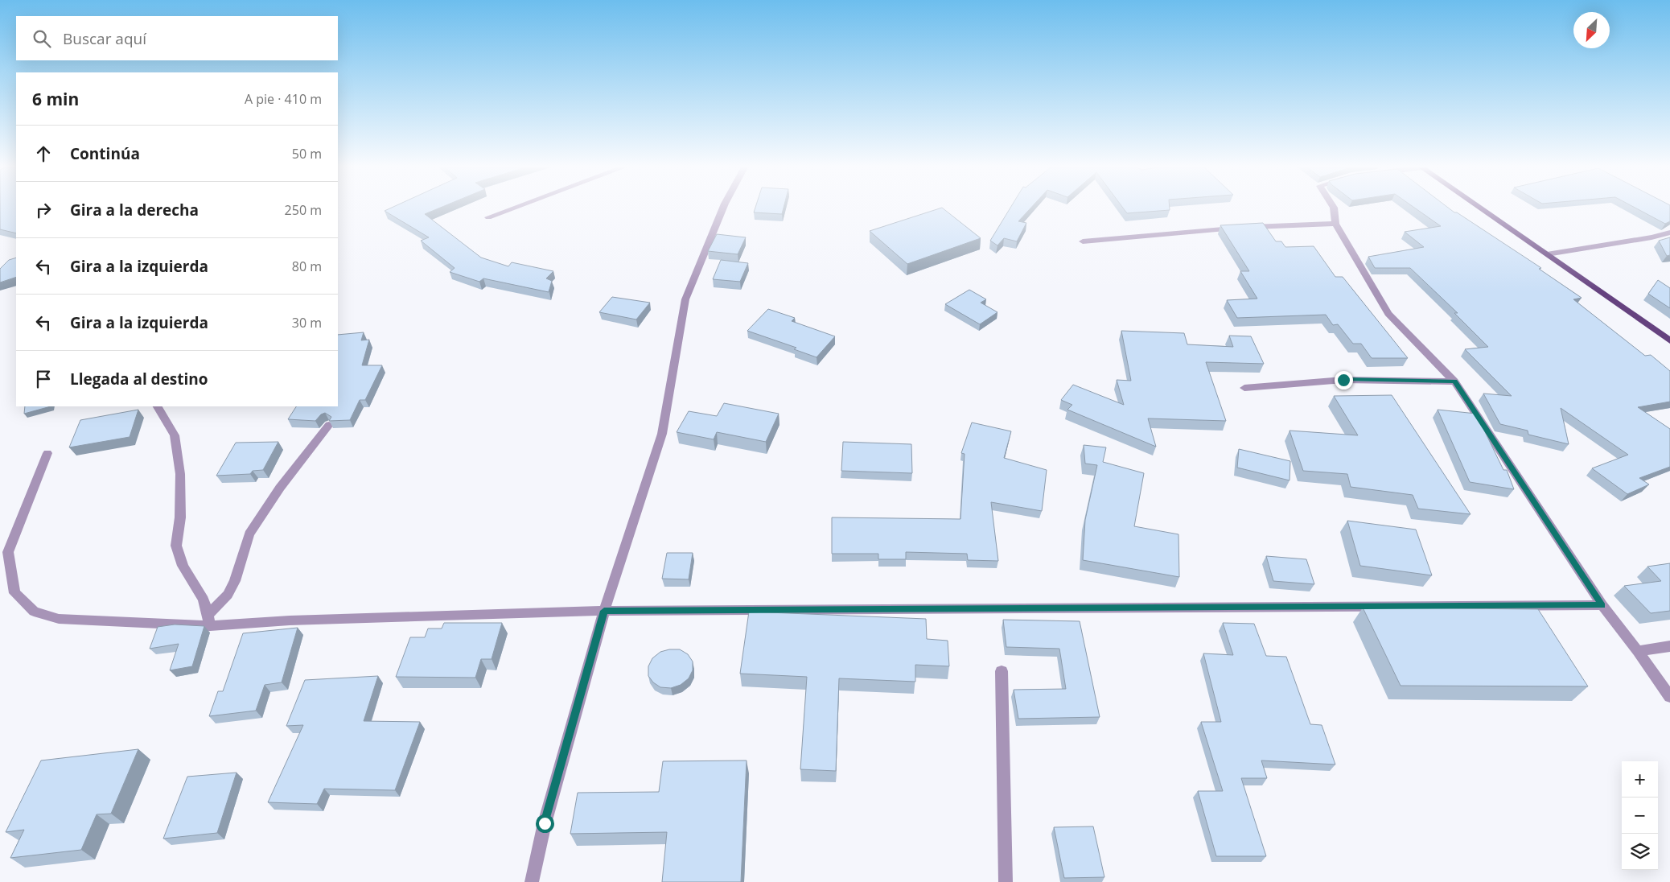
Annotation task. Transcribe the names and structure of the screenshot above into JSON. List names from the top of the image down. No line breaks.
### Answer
{"north":"bottom left","page":{"search":"Buscar aquí","heading":["6 min","A pie · 410 m"],"list":[["Continúa","50 m"],["Gira a la derecha","250 m"],["Gira a la izquierda","80 m"],["Gira a la izquierda","30 m"],"Llegada al destino"],"map_buttons":["+","−"]}}
